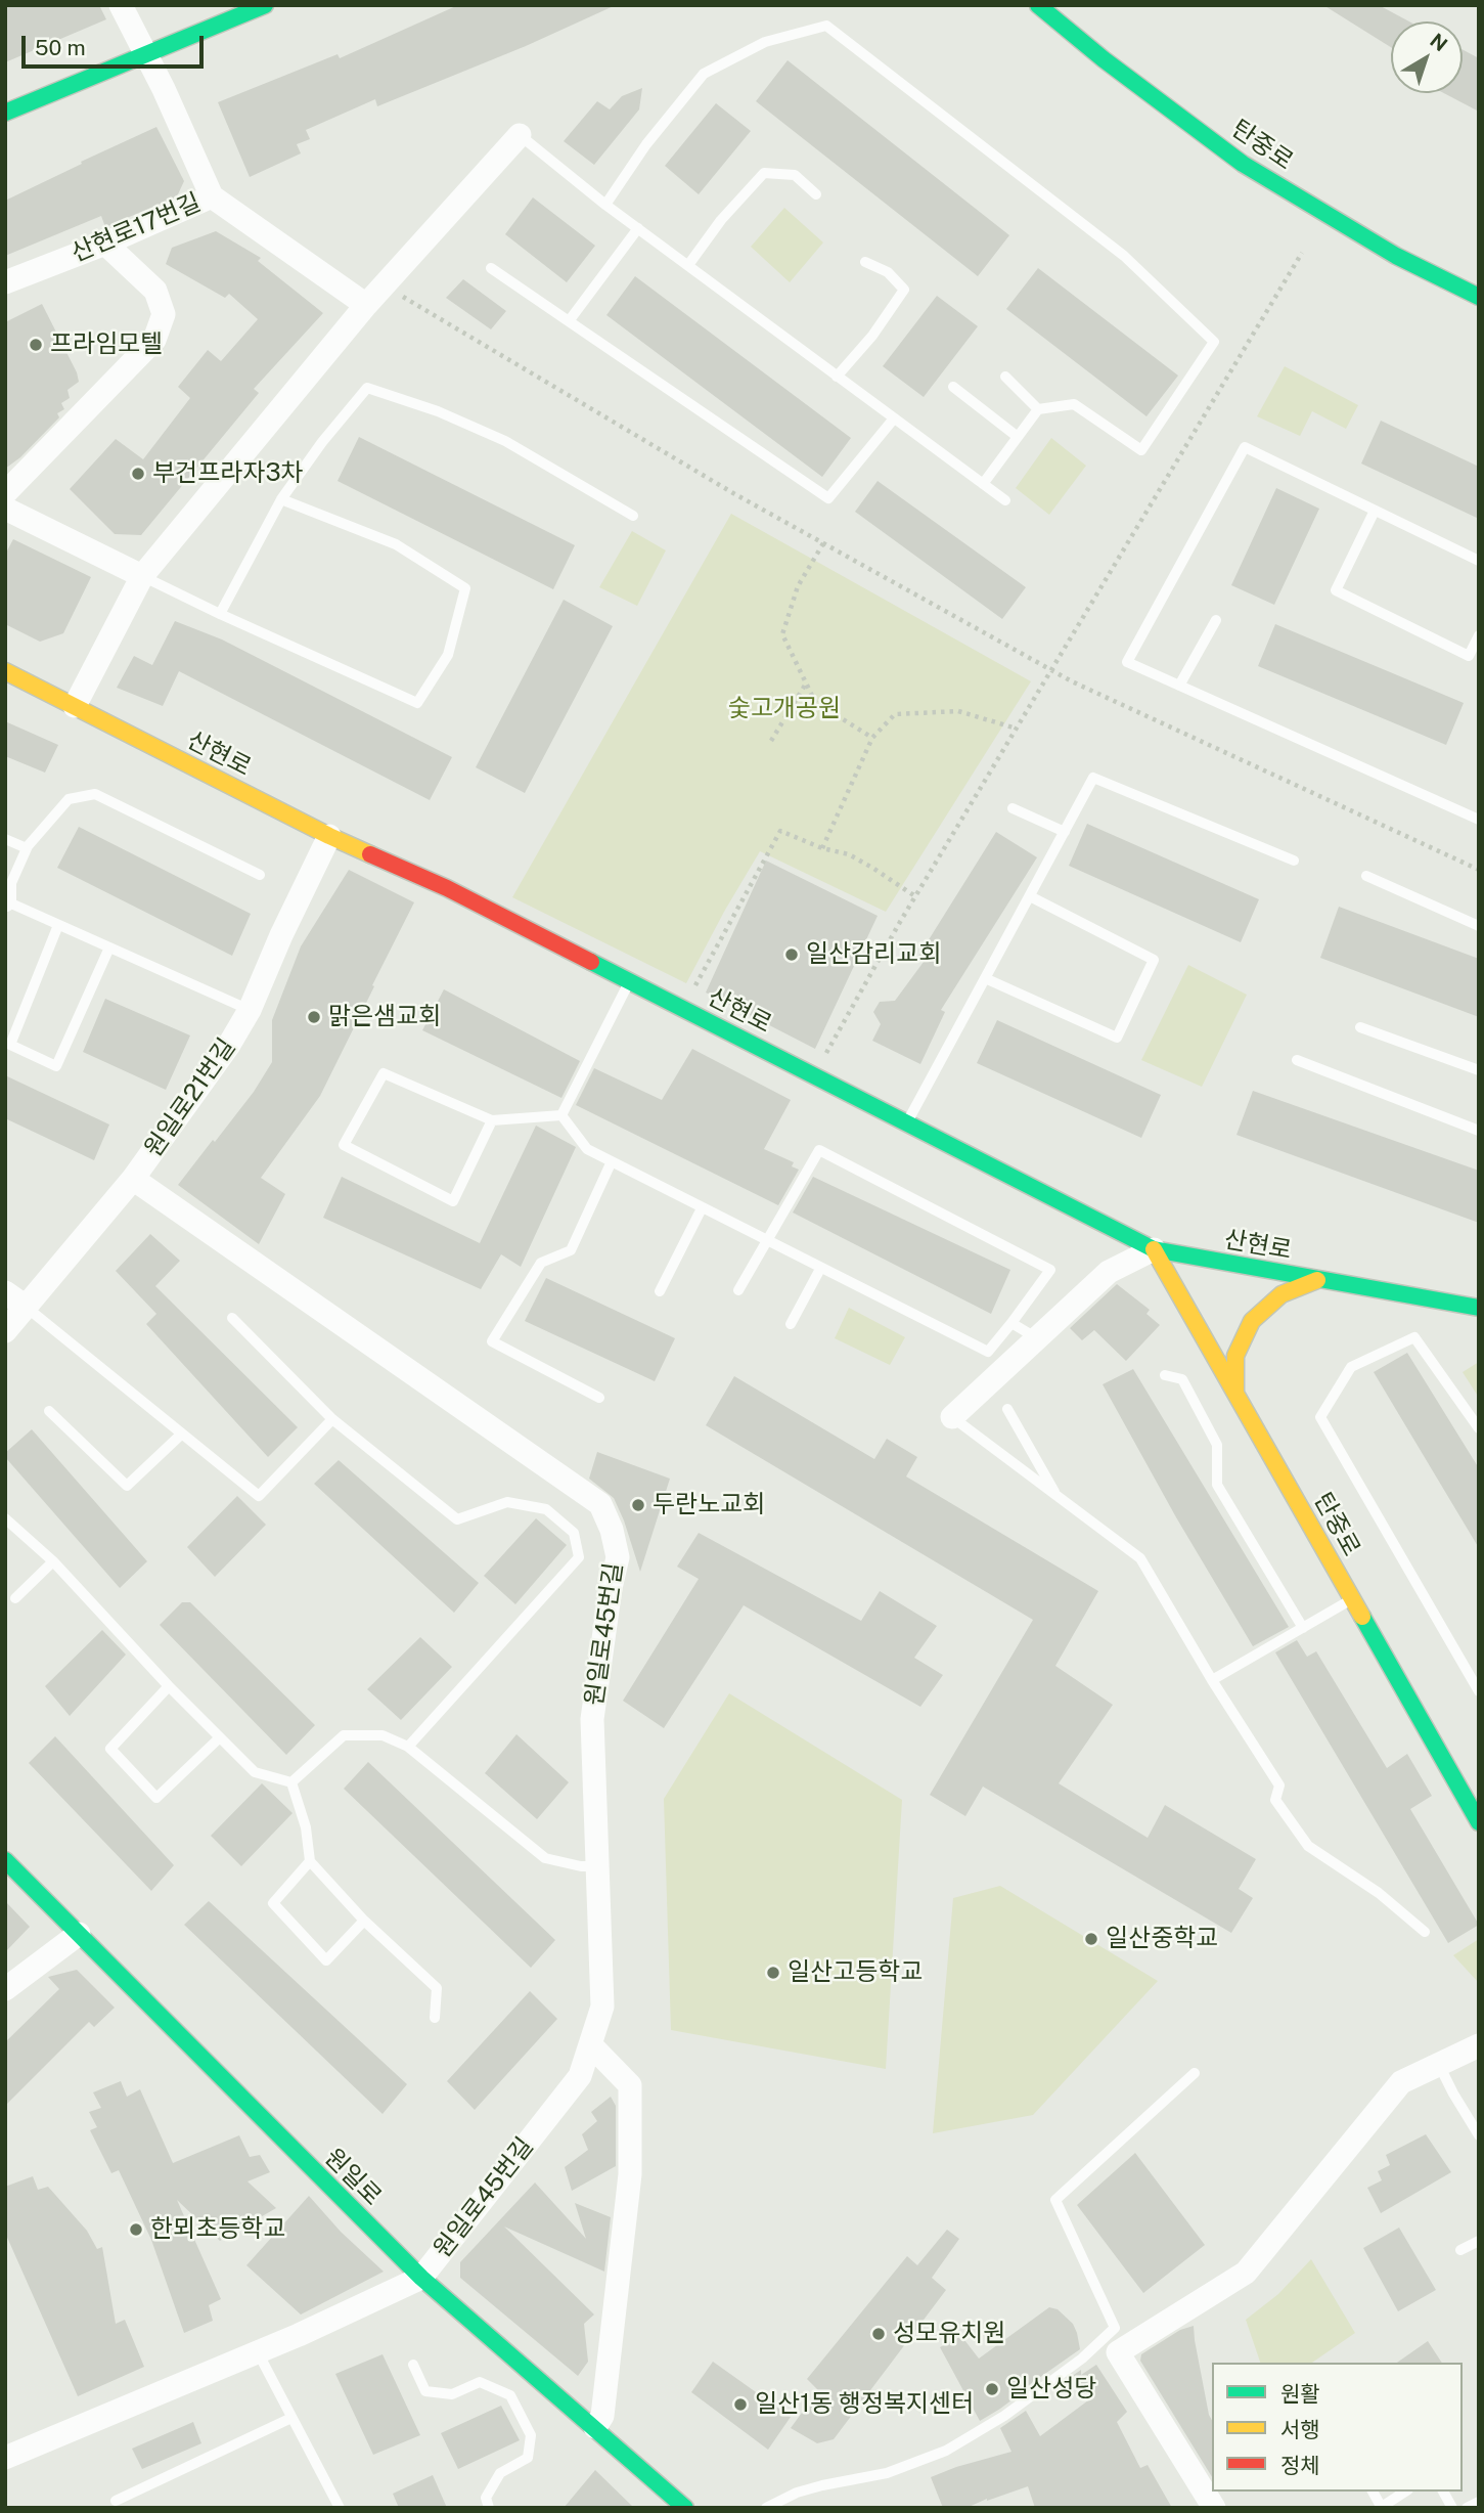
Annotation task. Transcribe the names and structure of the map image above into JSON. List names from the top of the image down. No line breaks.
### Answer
{"streets":{"main road":["탄중로","산현로","원일로"],"street":["산현로17번길","원일로21번길","원일로45번길"]},"crossings":[["탄중로","산현로"],["산현로","원일로21번길"],["원일로21번길","원일로45번길"],["원일로45번길","원일로"]],"parks":["숯고개공원"],"places":["프라임모텔","부건프라자3차","일산감리교회","맑은샘교회","두란노교회","일산중학교","일산고등학교","한뫼초등학교","성모유치원","일산성당","일산1동 행정복지센터"],"legend":["원활","서행","정체"],"scale_bar":"50 m","north":"top right"}
